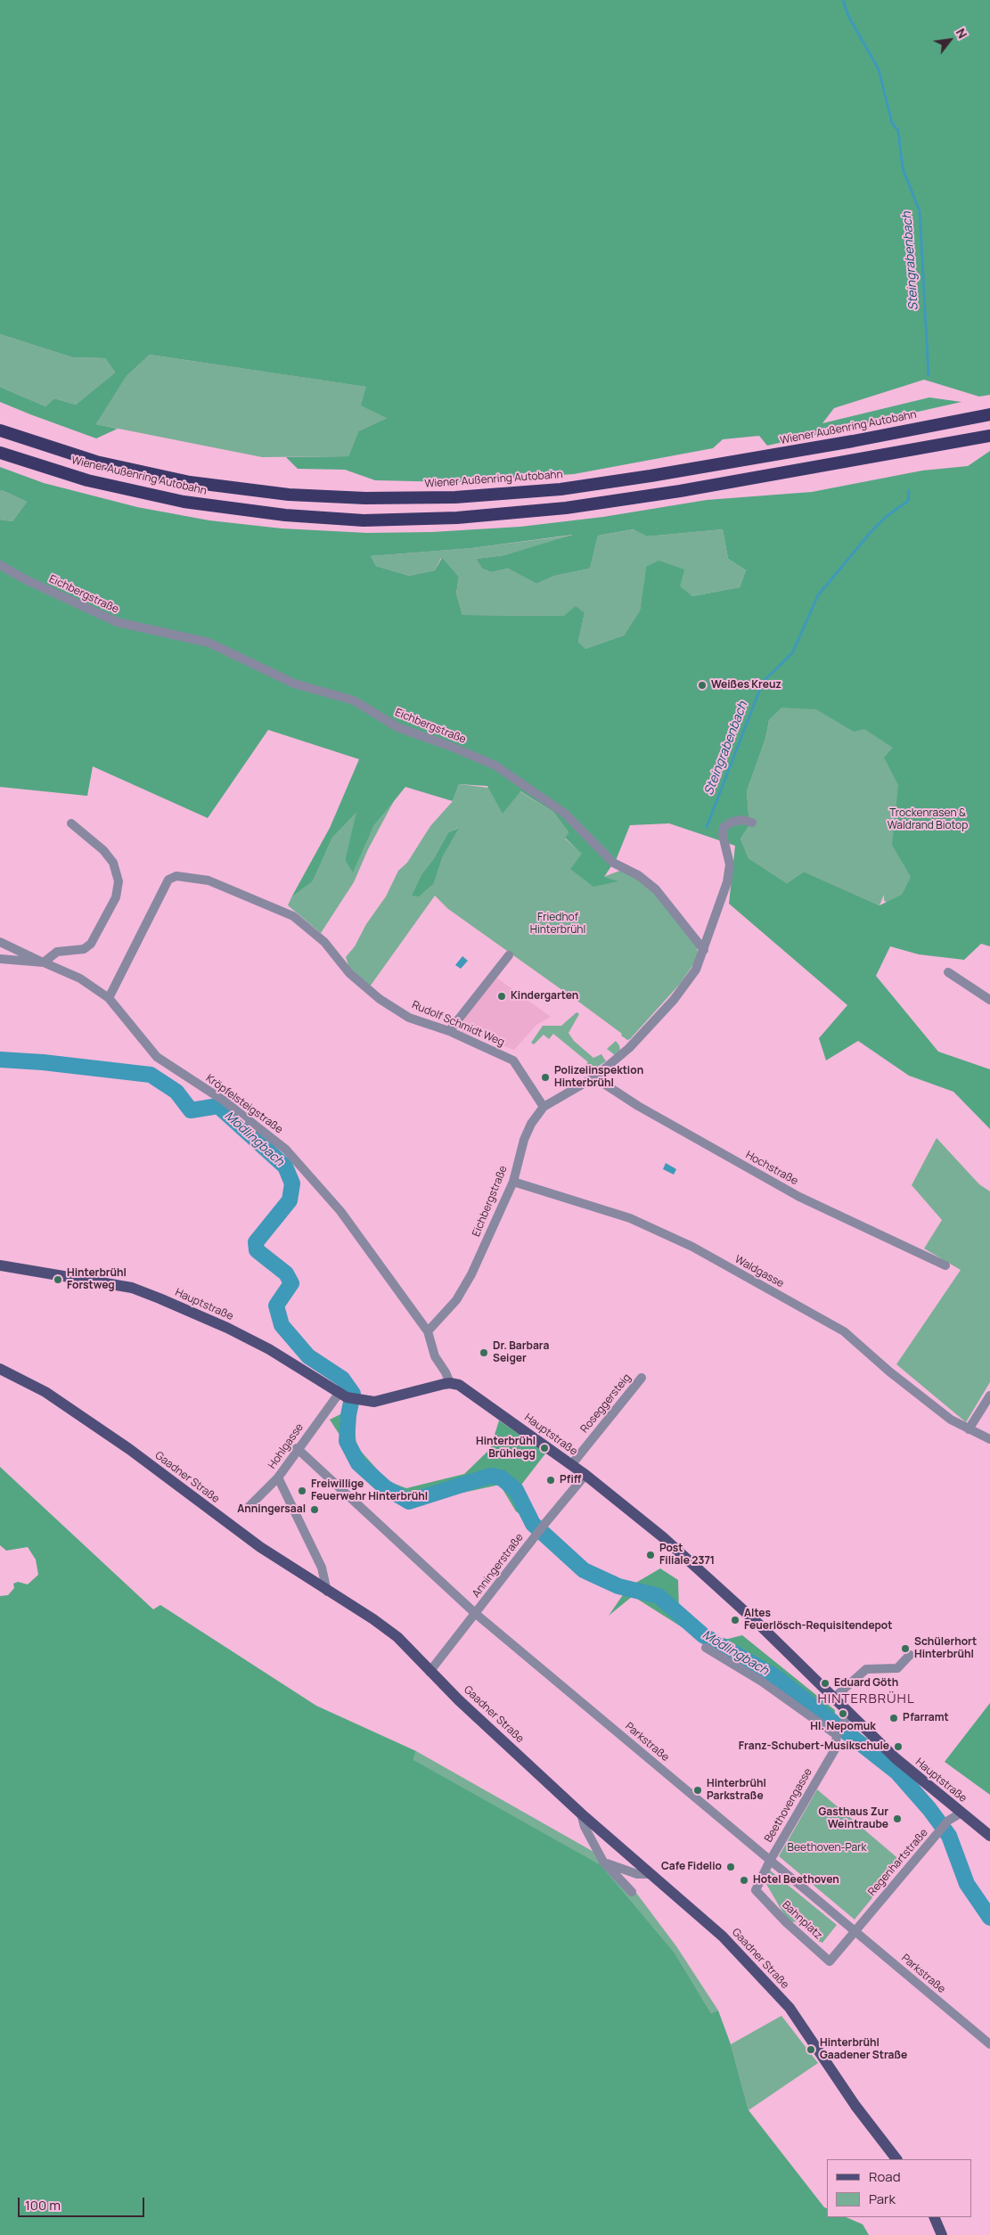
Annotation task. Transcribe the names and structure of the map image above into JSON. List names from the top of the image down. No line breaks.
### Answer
{"streets":{"highway":["Wiener Außenring Autobahn"],"main road":["Hauptstraße","Gaadner Straße"],"street":["Eichbergstraße","Rudolf Schmidt Weg","Kröpfelsteigstraße","Hochstraße","Waldgasse","Roseggersteig","Hohlgasse","Anningerstraße","Parkstraße","Beethovengasse","Regenhartstraße","Bahnplatz"]},"crossings":[["Eichbergstraße","Rudolf Schmidt Weg"],["Eichbergstraße","Kröpfelsteigstraße"],["Eichbergstraße","Hochstraße"],["Eichbergstraße","Waldgasse"],["Rudolf Schmidt Weg","Kröpfelsteigstraße"],["Hauptstraße","Roseggersteig"],["Hauptstraße","Hohlgasse"],["Hauptstraße","Anningerstraße"],["Hauptstraße","Beethovengasse"],["Hauptstraße","Regenhartstraße"],["Hohlgasse","Parkstraße"],["Gaadner Straße","Anningerstraße"],["Anningerstraße","Parkstraße"],["Parkstraße","Beethovengasse"],["Parkstraße","Regenhartstraße"],["Parkstraße","Bahnplatz"],["Beethovengasse","Bahnplatz"],["Regenhartstraße","Bahnplatz"]],"districts":["HINTERBRÜHL"],"water":["Steingrabenbach","Mödlingbach"],"parks":["Trockenrasen & Waldrand Biotop","Friedhof Hinterbrühl","Beethoven-Park"],"places":["Weißes Kreuz","Kindergarten","Polizeiinspektion Hinterbrühl","Hinterbrühl Forstweg","Dr. Barbara Seiger","Hinterbrühl Brühlegg","Pfiff","Freiwillige Feuerwehr Hinterbrühl","Anningersaal","Post Filiale 2371","Altes Feuerlösch-Requisitendepot","Schülerhort Hinterbrühl","Eduard Göth","Hl. Nepomuk","Pfarramt","Franz-Schubert-Musikschule","Hinterbrühl Parkstraße","Gasthaus Zur Weintraube","Cafe Fidelio","Hotel Beethoven","Hinterbrühl Gaadener Straße"],"legend":["Road","Park"],"scale_bar":"100 m","north":"top right"}
